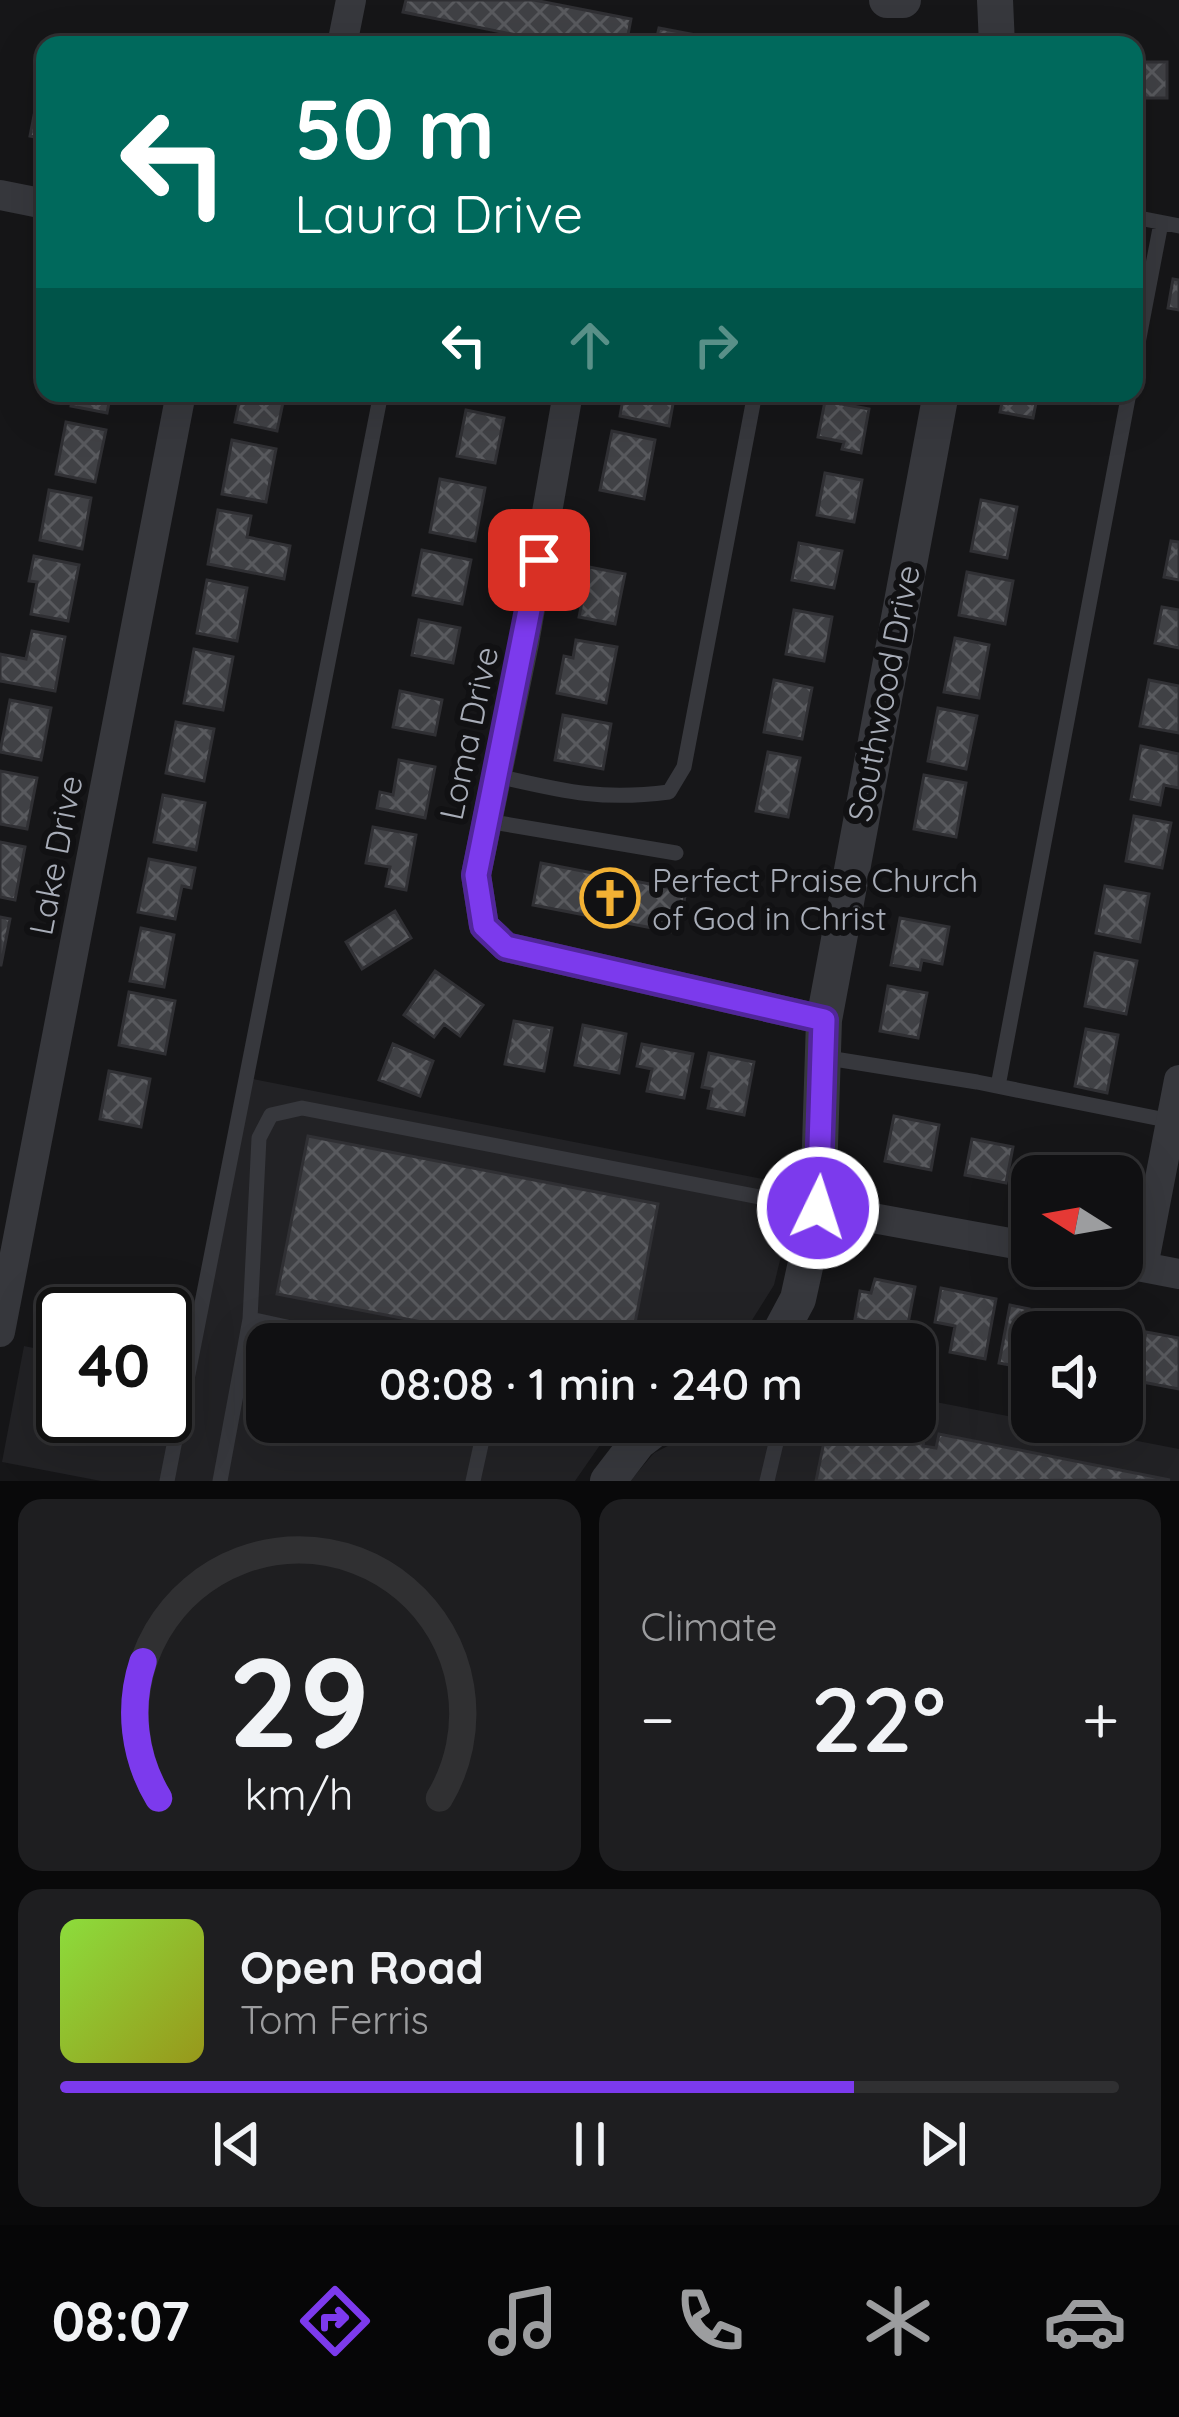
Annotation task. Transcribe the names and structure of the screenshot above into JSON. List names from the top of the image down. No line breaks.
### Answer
{"streets":{"street":["Southwood Drive","Loma Drive","Lake Drive"]},"crossings":[["Southwood Drive","Loma Drive"]],"places":{"church":["Perfect Praise Church of God in Christ"]},"north":"left","page":{"turn":["50 m","Laura Drive"],"limit":"40","trip":"08:08 · 1 min · 240 m","tile":"Climate","heat":["−","22°","+"],"song":["Open Road","Tom Ferris"],"tabs":"08:07","gauge":["29","km/h"]}}
